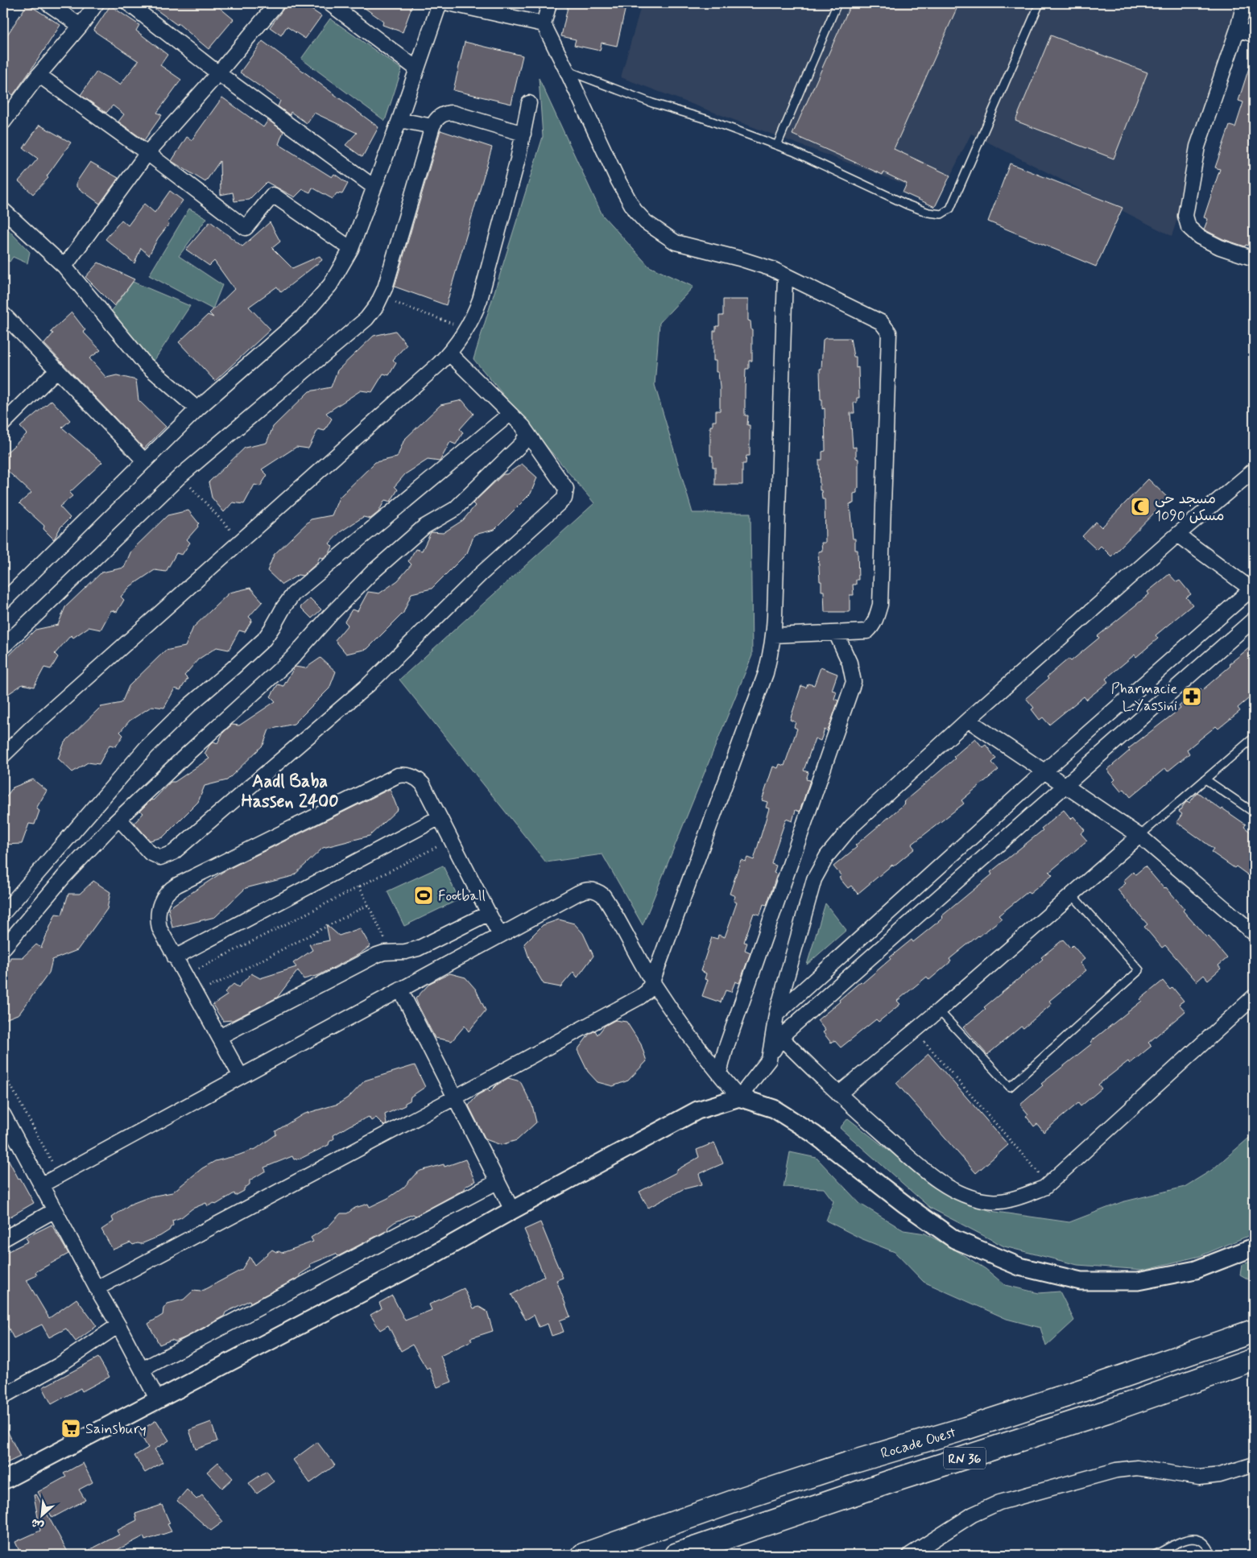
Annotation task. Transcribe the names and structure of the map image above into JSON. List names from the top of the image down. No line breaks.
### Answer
{"streets":{"highway":["Rocade Ouest","RN 36"]},"districts":["Aadl Baba Hassen 2400"],"places":{"mosque":["مسجد حي 1090 مسكن"],"pharmacy":["Pharmacie L.Yassini"],"sports":["Football"],"supermarket":["Sainsbury"]},"north":"bottom left"}
